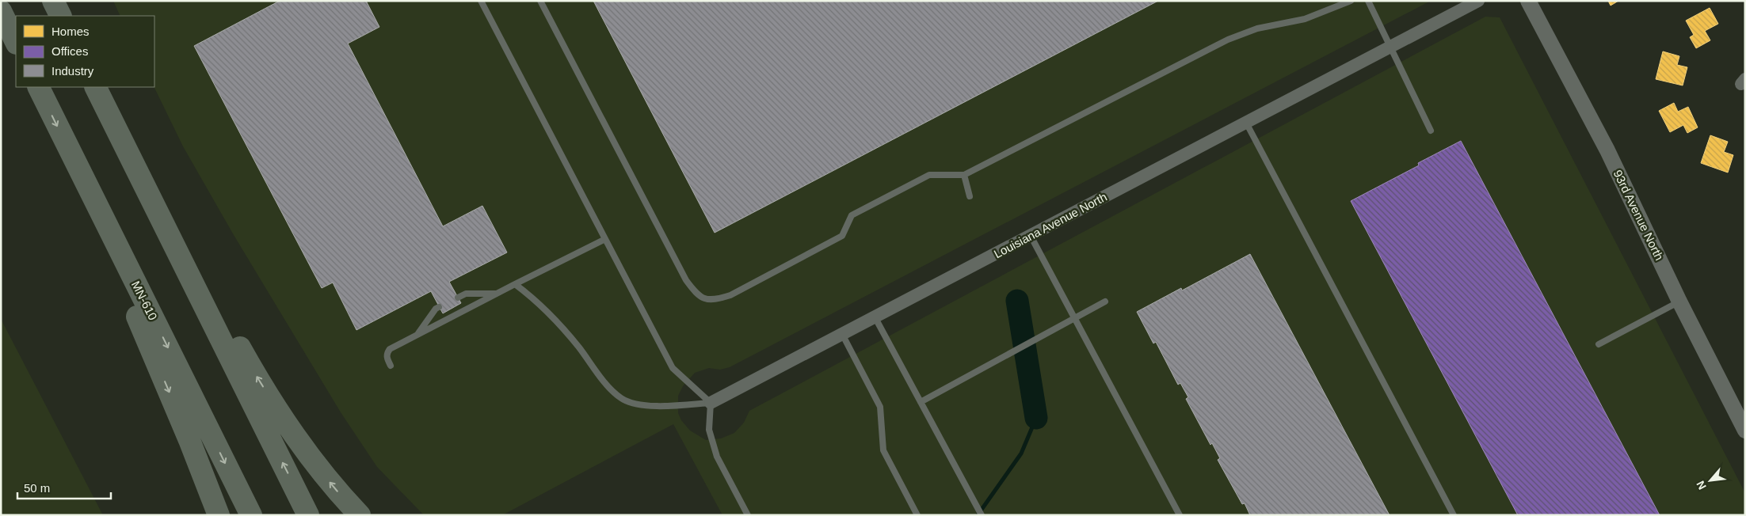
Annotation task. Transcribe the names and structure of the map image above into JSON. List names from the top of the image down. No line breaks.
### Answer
{"streets":{"highway":["MN-610"],"street":["93rd Avenue North","Louisiana Avenue North"]},"legend":["Homes","Offices","Industry"],"scale_bar":"50 m","north":"bottom left"}
